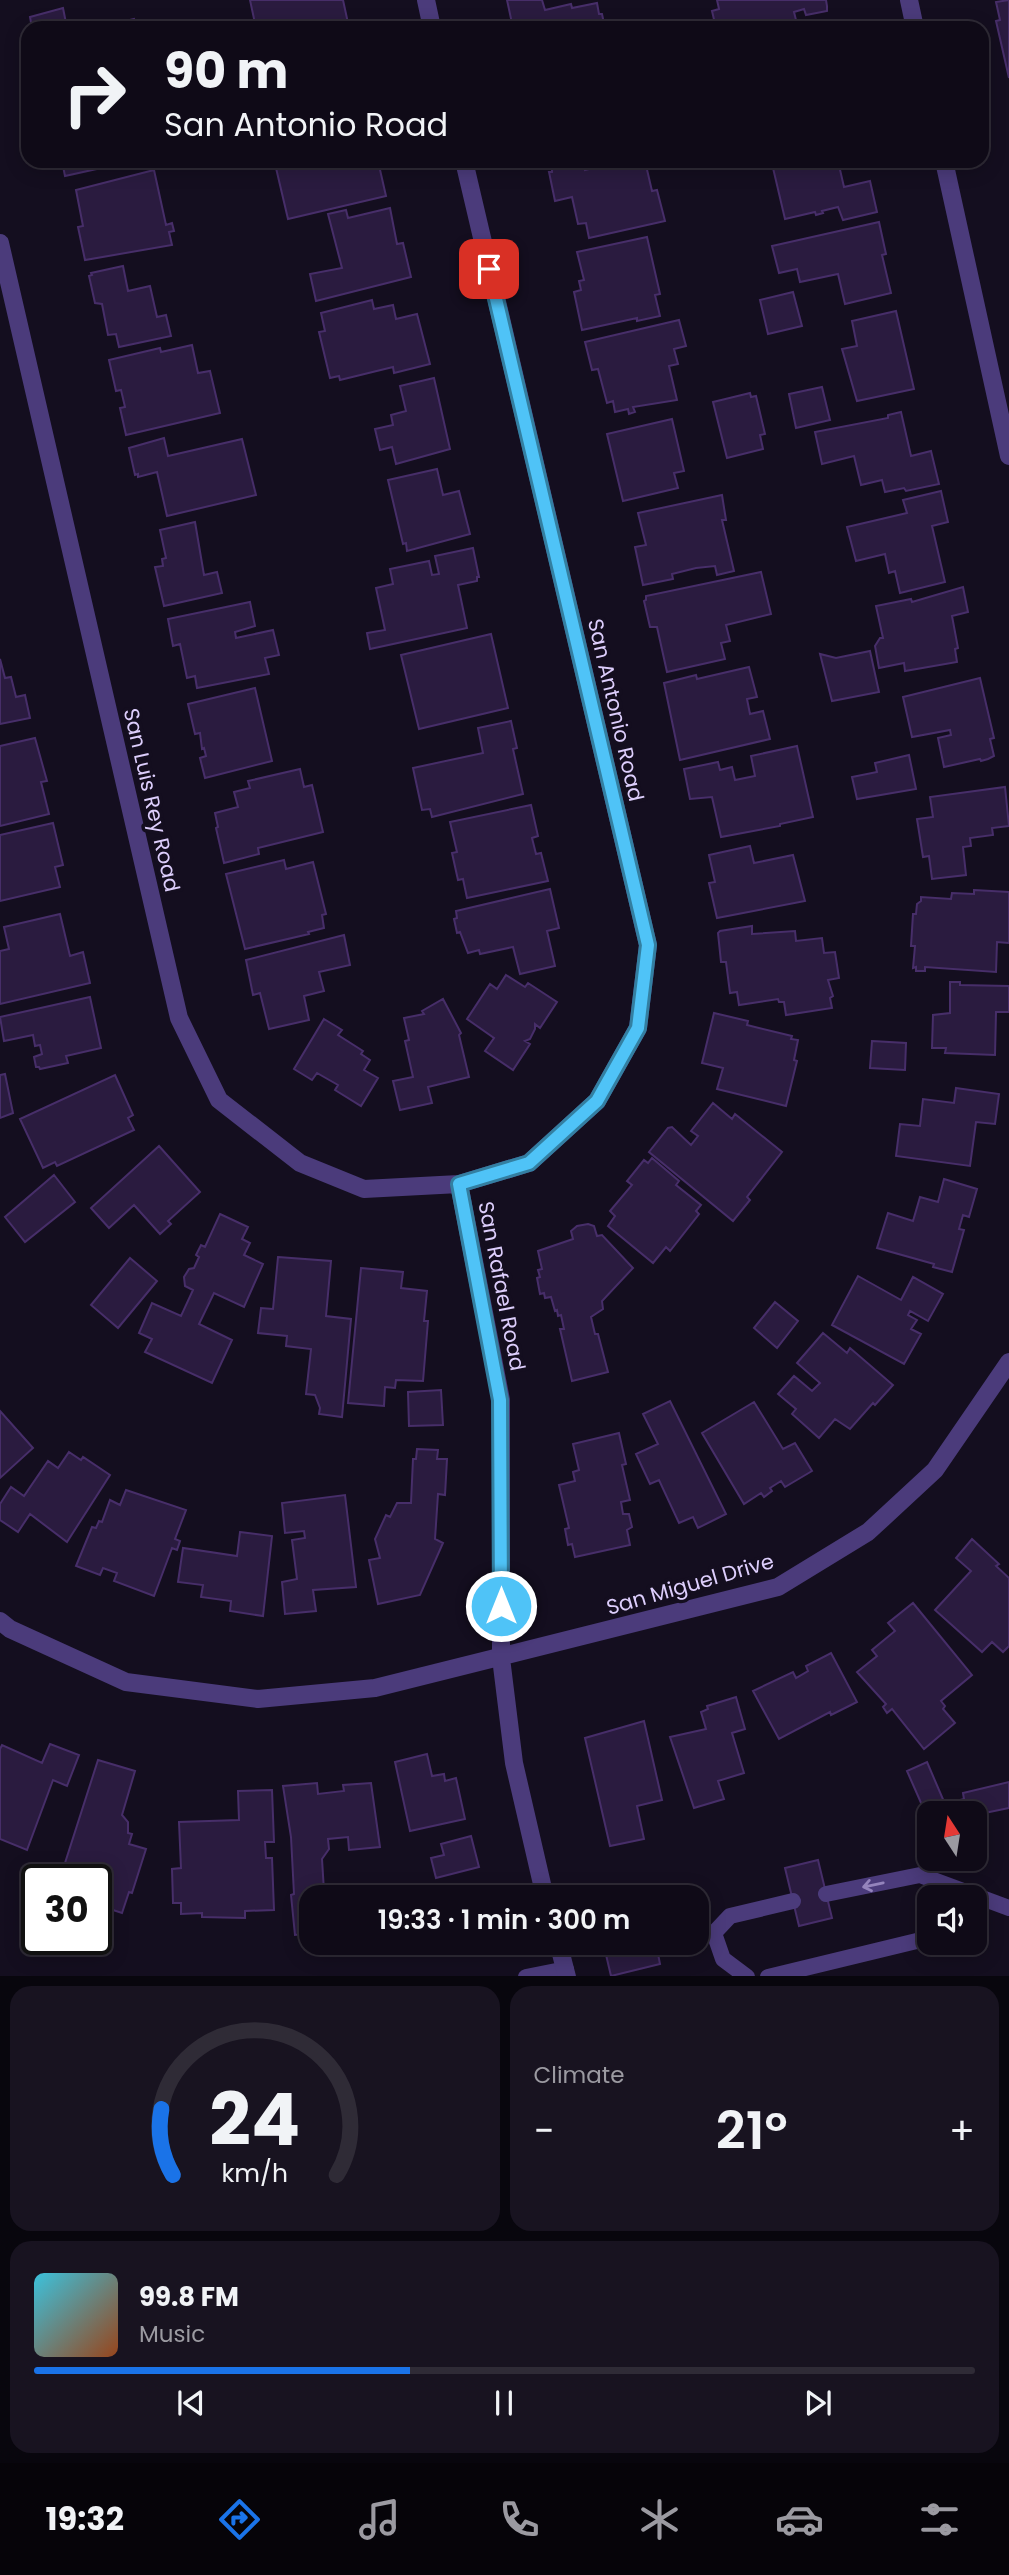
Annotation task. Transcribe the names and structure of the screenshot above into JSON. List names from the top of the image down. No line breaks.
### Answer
{"streets":{"street":["San Antonio Road","San Luis Rey Road","San Rafael Road","San Miguel Drive"]},"crossings":[["San Antonio Road","San Luis Rey Road"],["San Antonio Road","San Rafael Road"],["San Luis Rey Road","San Rafael Road"],["San Rafael Road","San Miguel Drive"]],"north":"top","page":{"turn":["90 m","San Antonio Road"],"limit":"30","trip":"19:33 · 1 min · 300 m","tile":"Climate","heat":["−","21°","+"],"song":["99.8 FM","Music"],"tabs":"19:32","gauge":["24","km/h"]}}
